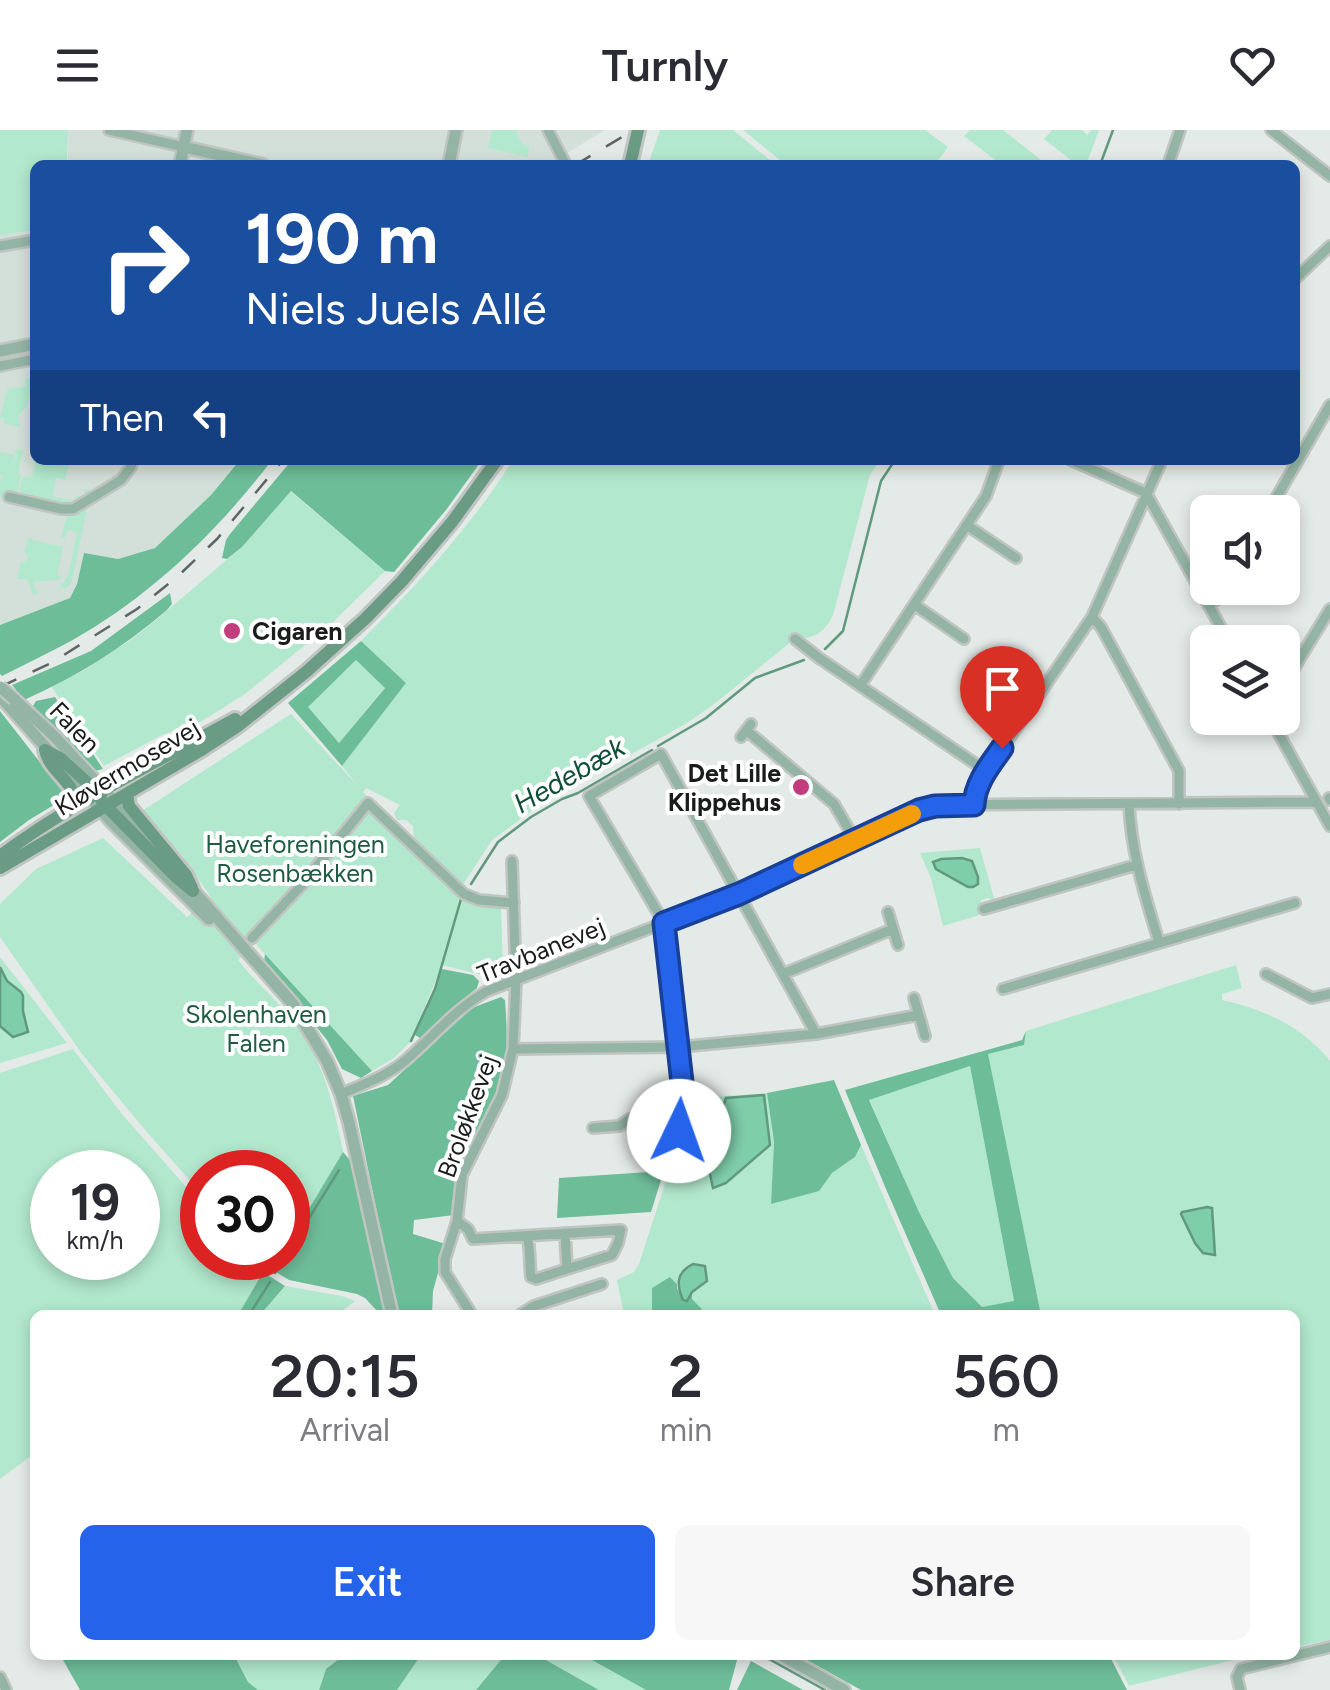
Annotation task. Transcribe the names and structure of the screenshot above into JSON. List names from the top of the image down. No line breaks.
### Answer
{"streets":{"main road":["Kløvermosevej"],"street":["Falen","Travbanevej","Broløkkevej"]},"crossings":[["Falen","Kløvermosevej"],["Falen","Travbanevej"],["Travbanevej","Broløkkevej"]],"water":["Hedebæk"],"parks":["Haveforeningen Rosenbækken","Skolenhaven Falen"],"places":["Cigaren","Det Lille Klippehus"],"page":{"header":"Turnly","turn":["190 m","Niels Juels Allé"],"then":"Then","speed":"19 km/h","limit":"30","eta":["20:15","Arrival","2","min","560","m"],"buttons":["Exit","Share"]}}
